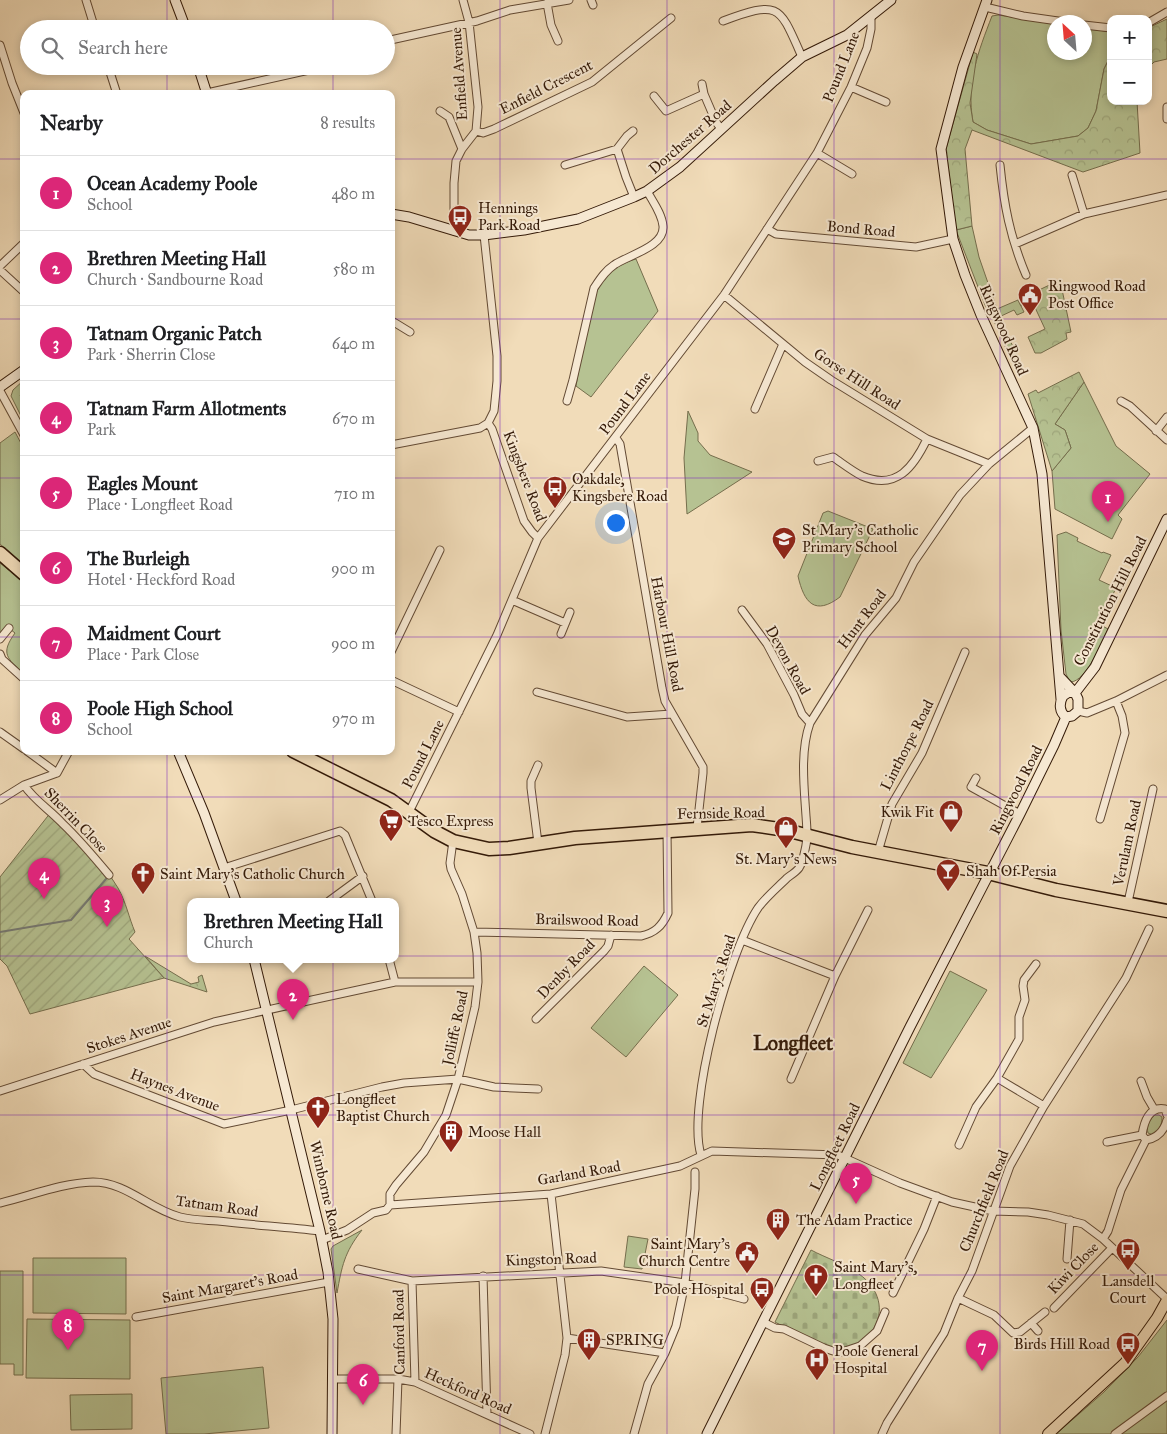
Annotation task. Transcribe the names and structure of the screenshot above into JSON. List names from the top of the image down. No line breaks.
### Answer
{"streets":{"highway":["Fernside Road"],"main road":["Dorchester Road","Ringwood Road","Constitution Hill Road","Longfleet Road","Wimborne Road"],"street":["Pound Lane","Enfield Avenue","Enfield Crescent","Bond Road","Gorse Hill Road","Kingsbere Road","Hunt Road","Harbour Hill Road","Devon Road","Linthorpe Road","Sherrin Close","Verulam Road","Brailswood Road","Denby Road","St Mary's Road","Jolliffe Road","Stokes Avenue","Haynes Avenue","Garland Road","Churchfield Road","Tatnam Road","Kingston Road","Kiwi Close","Saint Margaret's Road","Canford Road","Heckford Road"]},"crossings":[["Pound Lane","Dorchester Road"],["Pound Lane","Bond Road"],["Pound Lane","Gorse Hill Road"],["Pound Lane","Kingsbere Road"],["Pound Lane","Harbour Hill Road"],["Pound Lane","Fernside Road"],["Enfield Avenue","Enfield Crescent"],["Enfield Avenue","Dorchester Road"],["Bond Road","Ringwood Road"],["Ringwood Road","Constitution Hill Road"],["Ringwood Road","Hunt Road"],["Ringwood Road","Fernside Road"],["Ringwood Road","Longfleet Road"],["Gorse Hill Road","Hunt Road"],["Hunt Road","Devon Road"],["Hunt Road","Fernside Road"],["Hunt Road","St Mary's Road"],["Harbour Hill Road","Fernside Road"],["Linthorpe Road","Fernside Road"],["Fernside Road","Verulam Road"],["Fernside Road","Brailswood Road"],["Fernside Road","St Mary's Road"],["Fernside Road","Jolliffe Road"],["Fernside Road","Longfleet Road"],["Brailswood Road","Denby Road"],["Brailswood Road","Jolliffe Road"],["St Mary's Road","Garland Road"],["Jolliffe Road","Stokes Avenue"],["Jolliffe Road","Haynes Avenue"],["Jolliffe Road","Garland Road"],["Stokes Avenue","Haynes Avenue"],["Stokes Avenue","Wimborne Road"],["Haynes Avenue","Wimborne Road"],["Longfleet Road","Garland Road"],["Garland Road","Wimborne Road"],["Garland Road","Tatnam Road"],["Wimborne Road","Tatnam Road"],["Wimborne Road","Saint Margaret's Road"],["Wimborne Road","Heckford Road"],["Kingston Road","Canford Road"],["Canford Road","Heckford Road"]],"districts":["Longfleet"],"places":{"bus stop":["Hennings Park Road","Oakdale, Kingsbere Road","Lansdell Court","Poole Hospital","Birds Hill Road"],"public building":["Ringwood Road Post Office","Saint Mary's Church Centre"],"school or university":["St Mary's Catholic Primary School"],"shop":["Kwik Fit","St. Mary's News"],"supermarket":["Tesco Express"],"bar":["Shah Of Persia"],"church":["Saint Mary's Catholic Church","Longfleet Baptist Church","Saint Mary's, Longfleet"],"building":["Moose Hall","The Adam Practice","SPRING"],"hospital":["Poole General Hospital"]},"north":"top left","page":{"map_buttons":["+","−"],"search":"Search here","heading":["Nearby","8 results"],"list":[{"mark":"1","name":"Ocean Academy Poole","note":"School","value":"480 m"},{"mark":"2","name":"Brethren Meeting Hall","note":"Church · Sandbourne Road","value":"580 m"},{"mark":"3","name":"Tatnam Organic Patch","note":"Park · Sherrin Close","value":"640 m"},{"mark":"4","name":"Tatnam Farm Allotments","note":"Park","value":"670 m"},{"mark":"5","name":"Eagles Mount","note":"Place · Longfleet Road","value":"710 m"},{"mark":"6","name":"The Burleigh","note":"Hotel · Heckford Road","value":"900 m"},{"mark":"7","name":"Maidment Court","note":"Place · Park Close","value":"900 m"},{"mark":"8","name":"Poole High School","note":"School","value":"970 m"}],"pins":["1","4","3","2","5","8","7","6"],"popup":["Brethren Meeting Hall","Church"]}}
